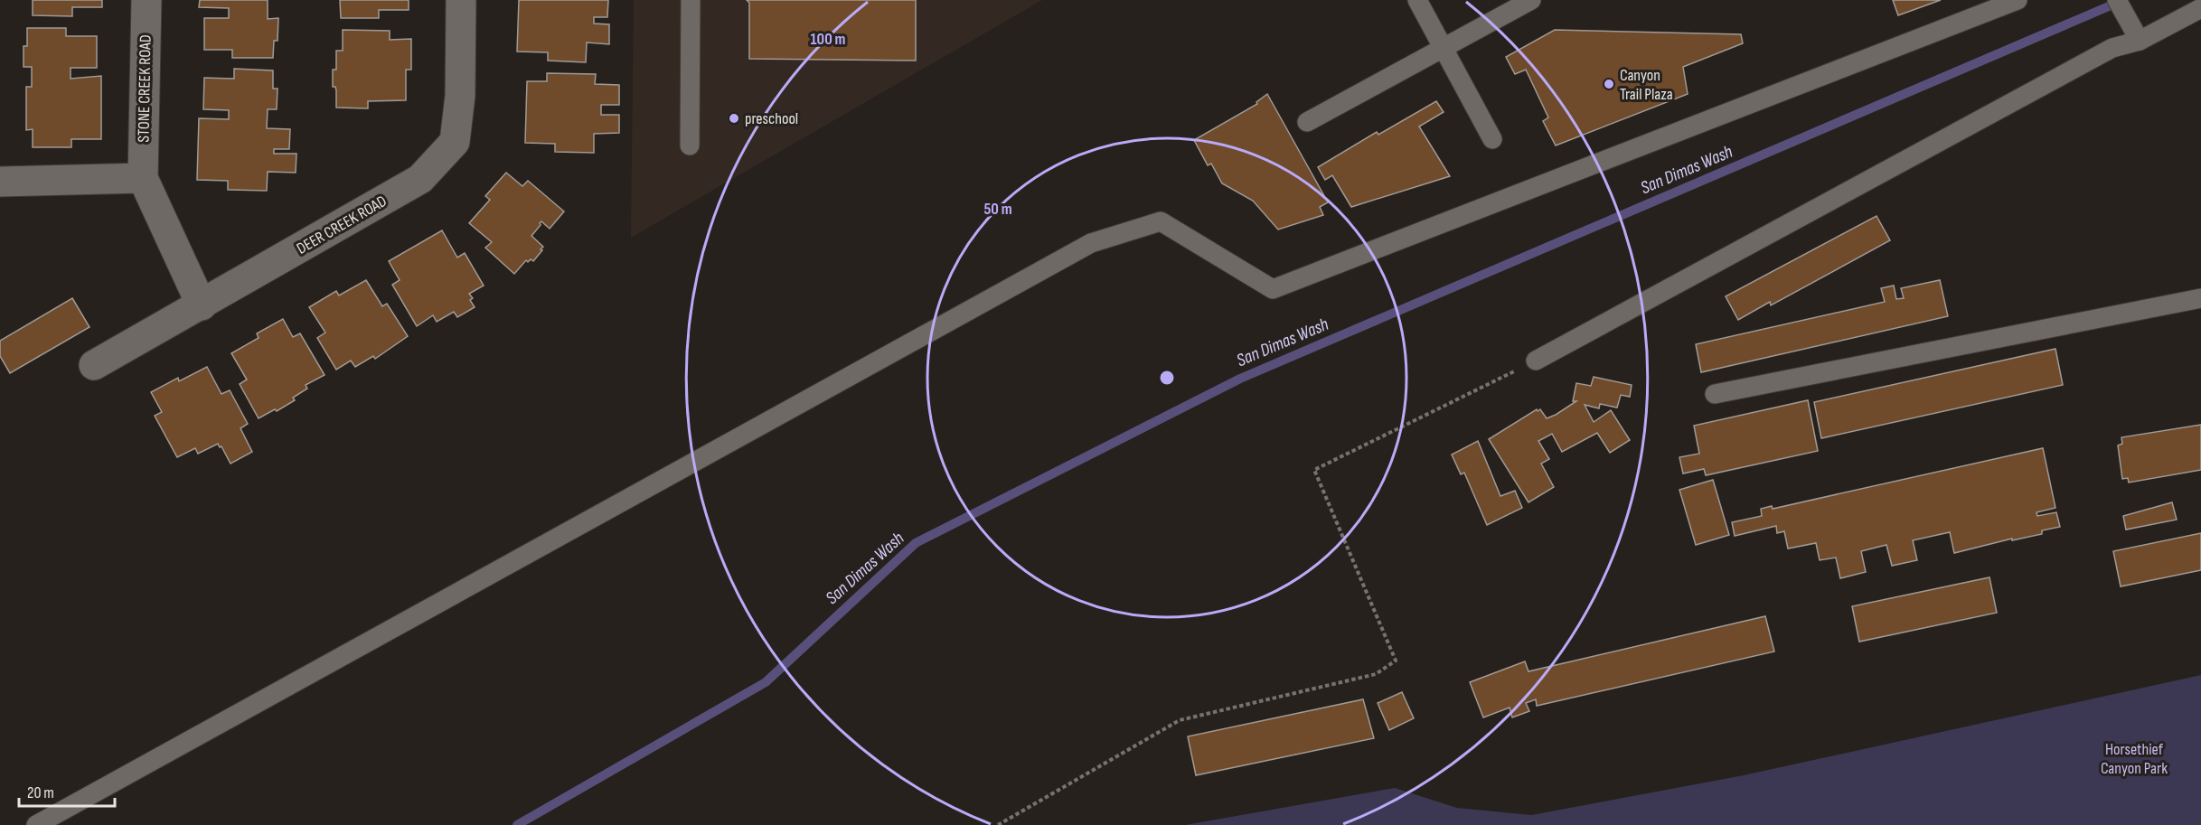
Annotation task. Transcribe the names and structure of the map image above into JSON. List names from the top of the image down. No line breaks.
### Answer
{"streets":{"street":["STONE CREEK ROAD","DEER CREEK ROAD"]},"water":["San Dimas Wash"],"parks":["Horsethief Canyon Park"],"places":["Canyon Trail Plaza","preschool"],"scale_bar":"20 m","rings":["100 m","50 m"]}
